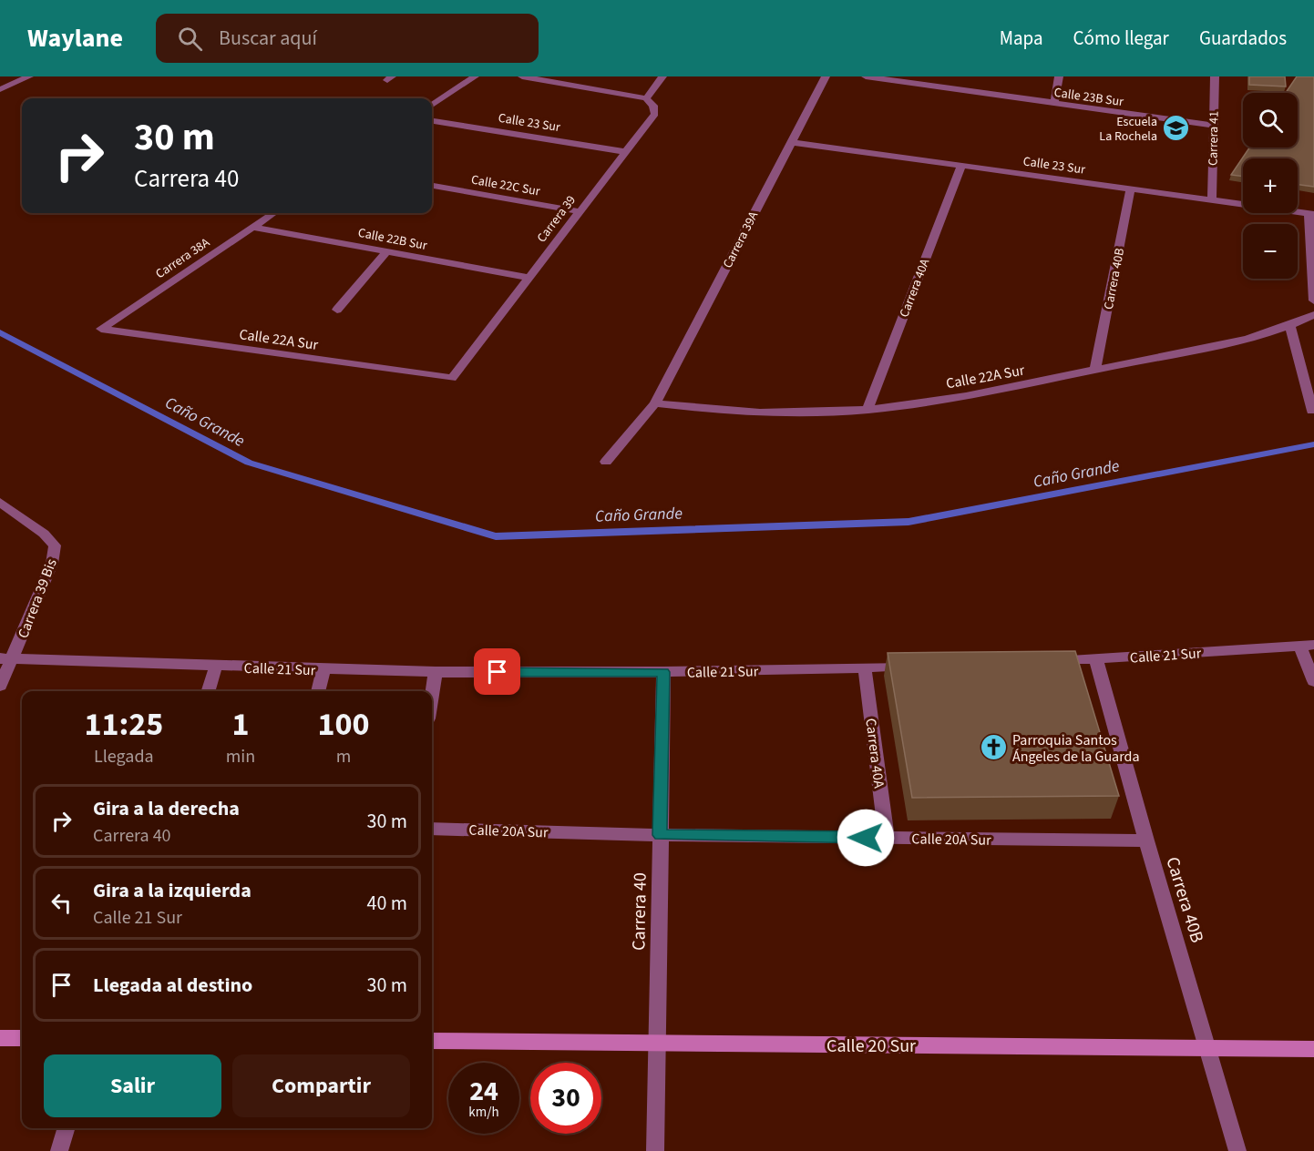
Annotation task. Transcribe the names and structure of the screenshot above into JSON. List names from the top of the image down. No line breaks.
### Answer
{"streets":{"street":["Calle 23B Sur","Calle 23 Sur","Carrera 41","Calle 22C Sur","Carrera 39","Calle 22B Sur","Carrera 39A","Carrera 38A","Carrera 40B","Carrera 40A","Calle 22A Sur","Carrera 39 Bis","Calle 21 Sur","Calle 20A Sur","Carrera 40","Calle 20 Sur"]},"crossings":[["Calle 23B Sur","Carrera 41"],["Calle 23 Sur","Carrera 41"],["Calle 23 Sur","Carrera 39"],["Calle 23 Sur","Carrera 39A"],["Calle 23 Sur","Carrera 40B"],["Calle 23 Sur","Carrera 40A"],["Calle 22C Sur","Carrera 39"],["Carrera 39","Calle 22B Sur"],["Carrera 39","Calle 22A Sur"],["Calle 22B Sur","Carrera 38A"],["Carrera 39A","Calle 22A Sur"],["Carrera 38A","Calle 22A Sur"],["Carrera 40B","Calle 22A Sur"],["Carrera 40B","Calle 21 Sur"],["Carrera 40B","Calle 20A Sur"],["Carrera 40B","Calle 20 Sur"],["Carrera 40A","Calle 22A Sur"],["Carrera 40A","Calle 21 Sur"],["Carrera 40A","Calle 20A Sur"],["Carrera 39 Bis","Calle 21 Sur"],["Calle 21 Sur","Carrera 40"],["Calle 20A Sur","Carrera 40"],["Carrera 40","Calle 20 Sur"]],"water":["Caño Grande"],"places":{"school or university":["Escuela La Rochela"],"church":["Parroquia Santos Ángeles de la Guarda"]},"page":{"header":"Waylane","search":"Buscar aquí","nav":["Mapa","Cómo llegar","Guardados"],"map_buttons":["+","−"],"turn":["30 m","Carrera 40"],"eta":["11:25","Llegada","1","min","100","m"],"list":[{"name":"Gira a la derecha","note":"Carrera 40","value":"30 m"},{"name":"Gira a la izquierda","note":"Calle 21 Sur","value":"40 m"},{"name":"Llegada al destino","value":"30 m"}],"buttons":["Salir","Compartir"],"speed":"24 km/h","limit":"30"}}
